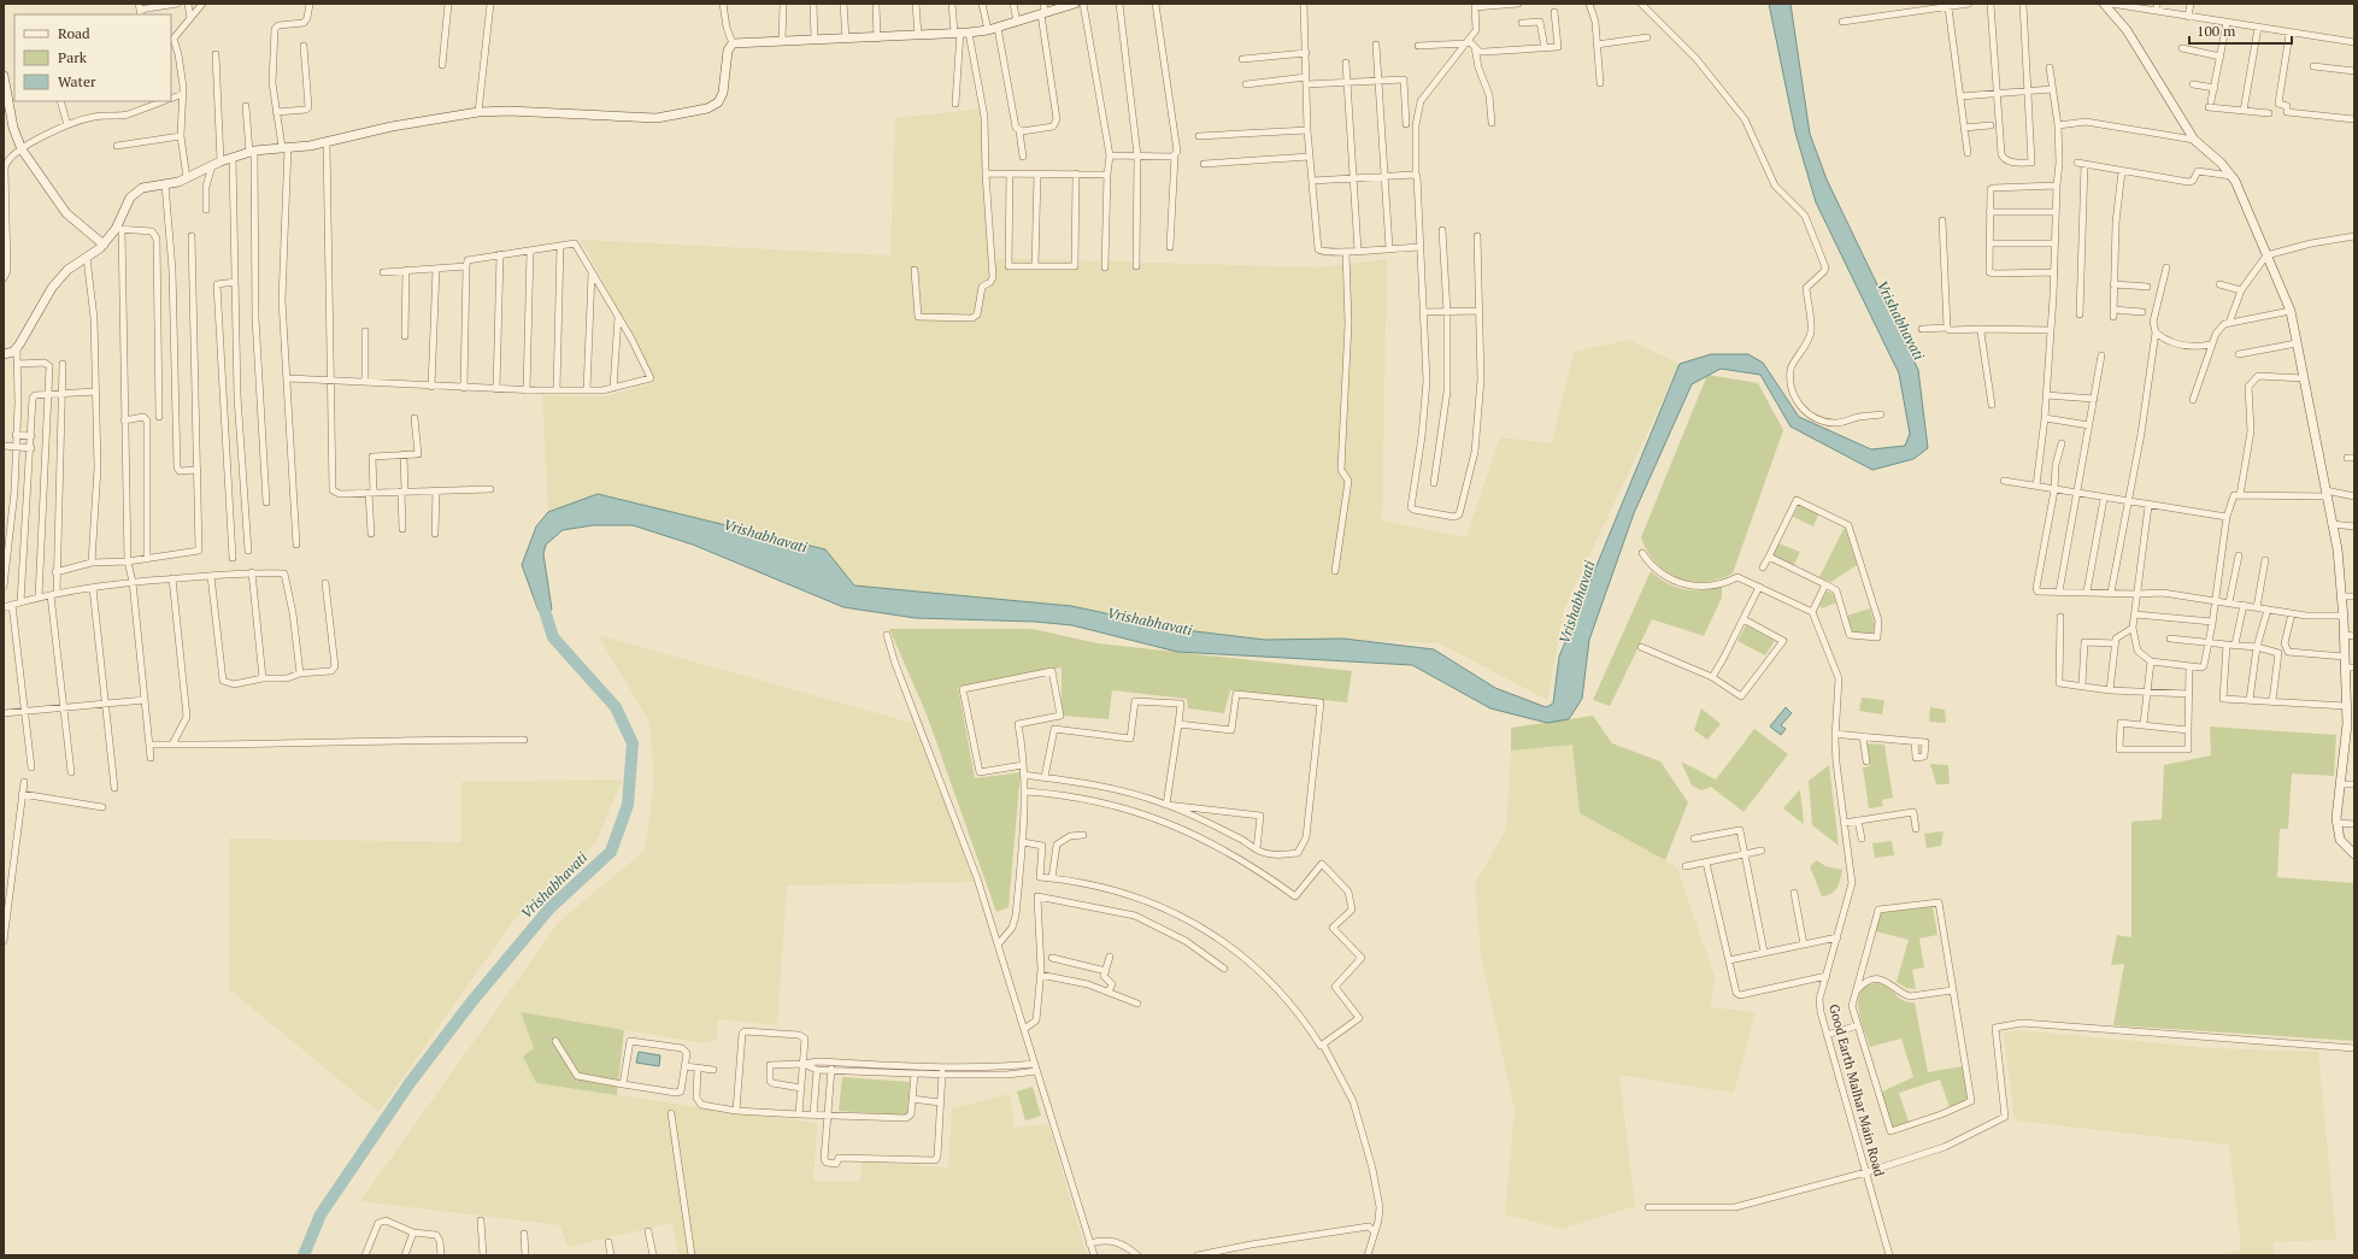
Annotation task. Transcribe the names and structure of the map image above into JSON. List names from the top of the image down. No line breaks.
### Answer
{"streets":{"street":["Good Earth Malhar Main Road"]},"water":["Vrishabhavati"],"legend":["Road","Park","Water"],"scale_bar":"100 m"}
